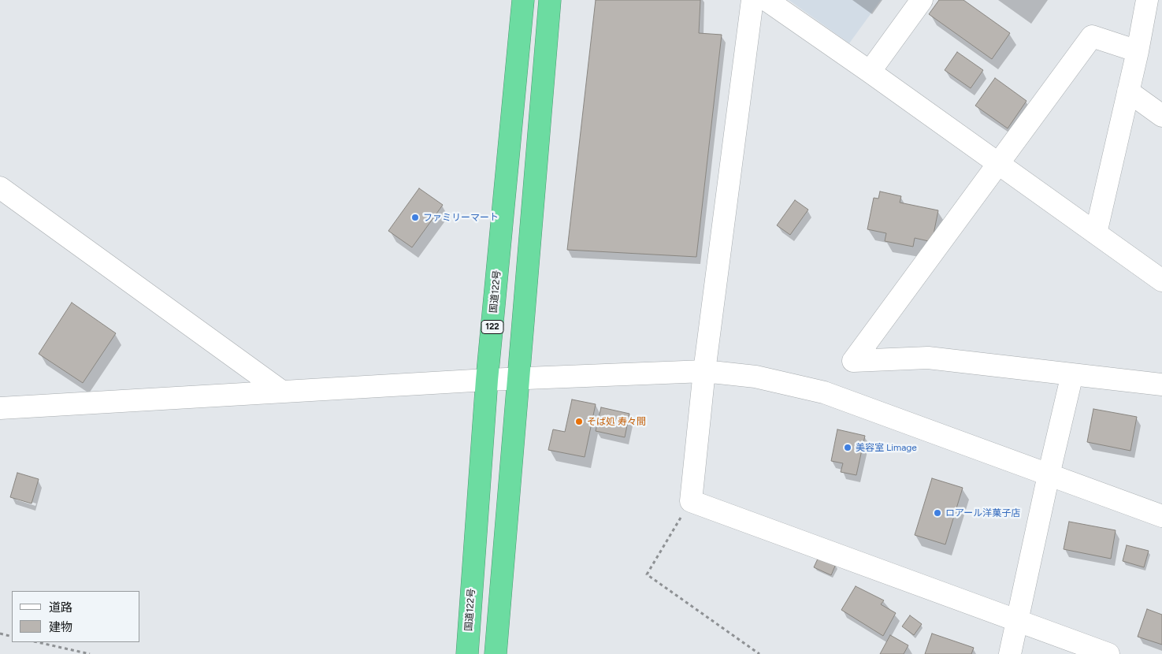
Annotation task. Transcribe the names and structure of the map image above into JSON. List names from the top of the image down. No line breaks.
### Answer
{"streets":{"highway":["国道122号","122"]},"places":["ファミリーマート","そば処 寿々間","美容室 Limage","ロアール洋菓子店"],"legend":["道路","建物"]}
